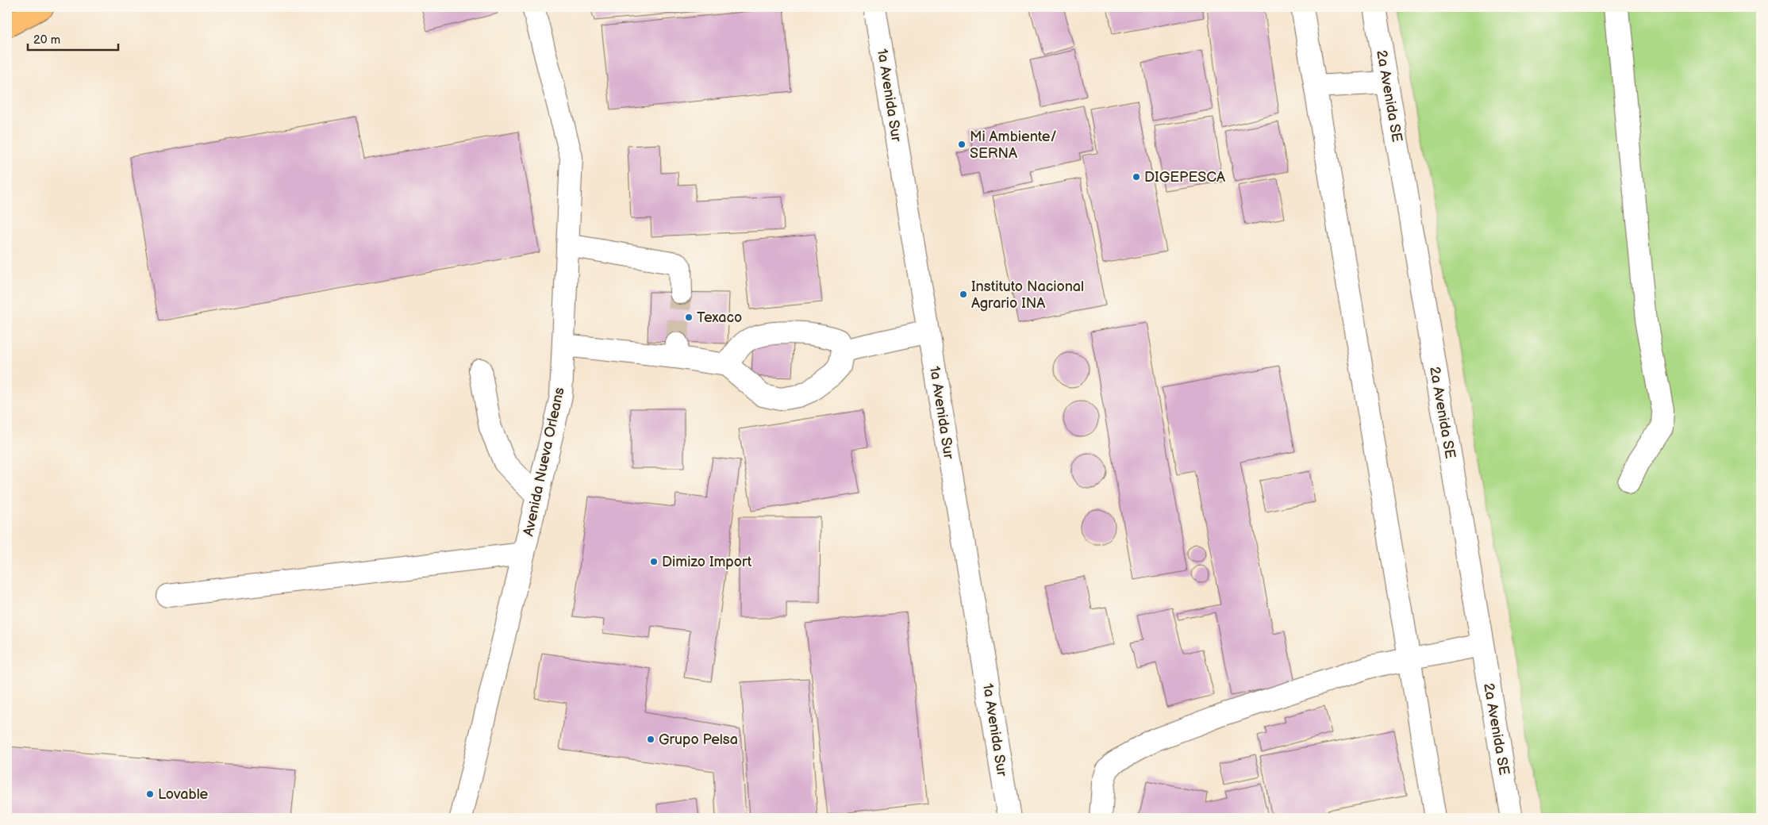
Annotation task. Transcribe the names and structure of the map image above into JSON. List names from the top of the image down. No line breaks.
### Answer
{"streets":{"street":["1a Avenida Sur","2a Avenida SE","Avenida Nueva Orleans"]},"places":["Mi Ambiente/ SERNA","DIGEPESCA","Instituto Nacional Agrario INA","Texaco","Dimizo Import","Grupo Pelsa","Lovable"],"scale_bar":"20 m"}
